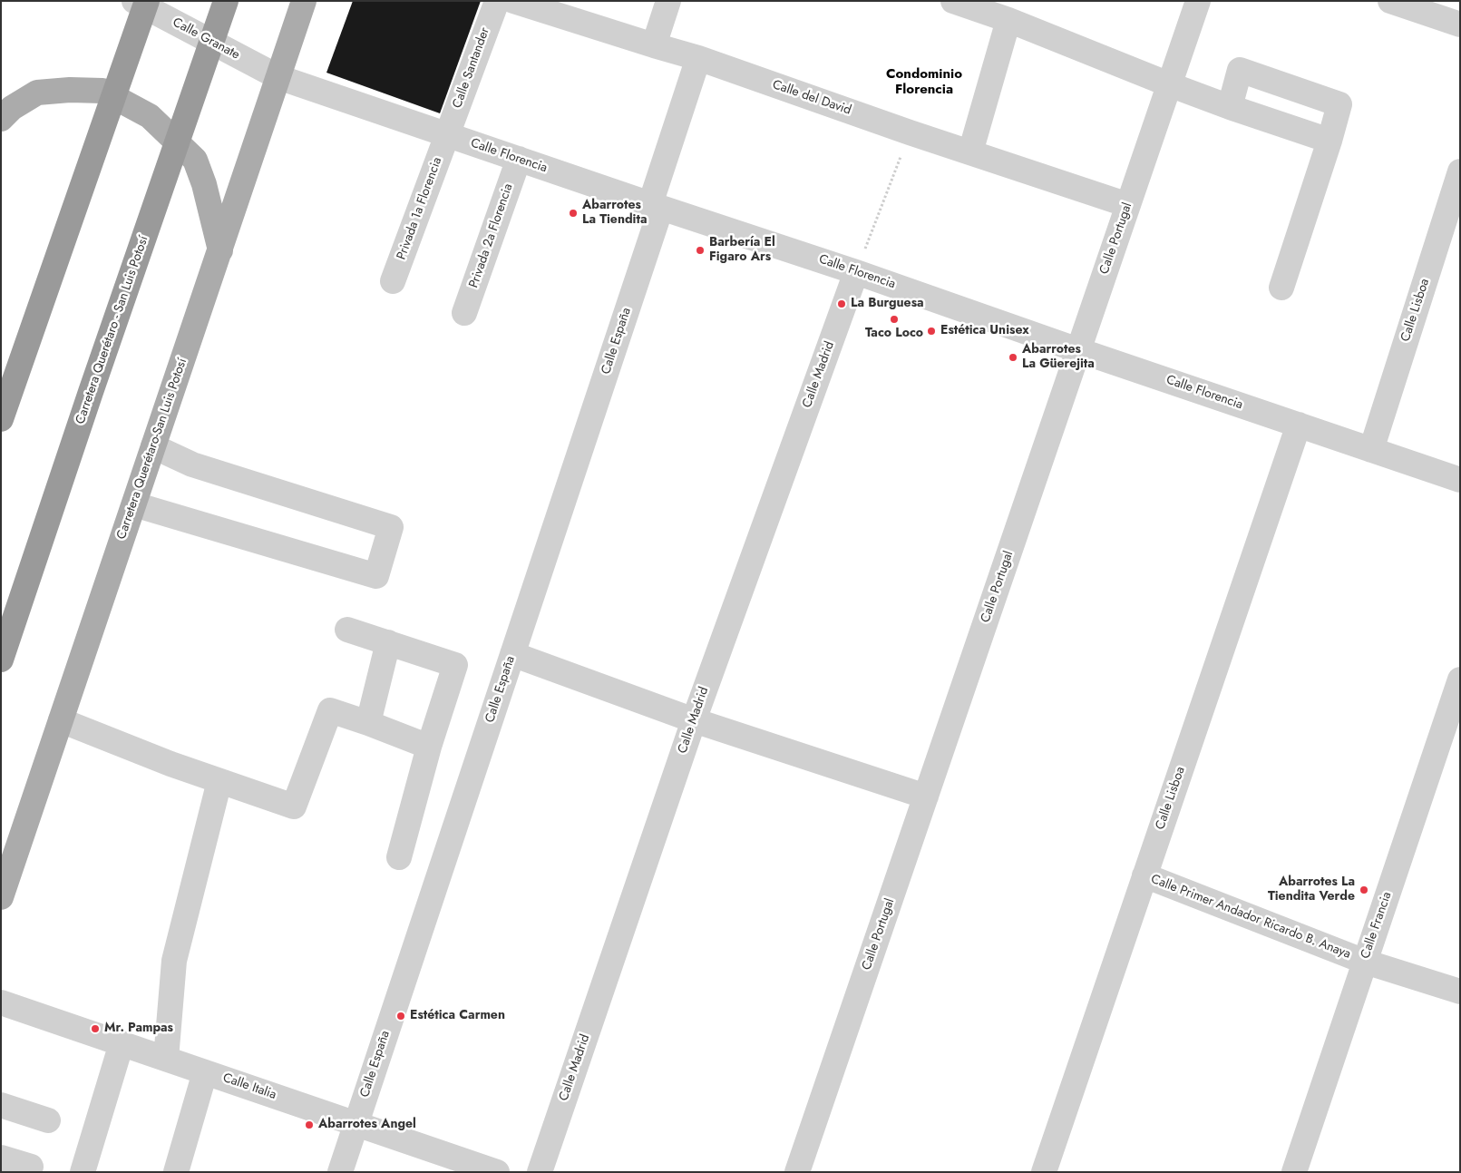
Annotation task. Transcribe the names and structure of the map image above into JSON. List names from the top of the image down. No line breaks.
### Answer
{"streets":{"highway":["Carretera Querétaro - San Luis Potosí"],"main road":["Carretera Querétaro-San Luis Potosí"],"street":["Calle Granate","Calle Santander","Calle del David","Calle Florencia","Privada 1a Florencia","Privada 2a Florencia","Calle Portugal","Calle Lisboa","Calle España","Calle Madrid","Calle Primer Andador Ricardo B. Anaya","Calle Francia","Calle Italia"]},"crossings":[["Calle Granate","Calle Florencia"],["Calle Granate","Carretera Querétaro-San Luis Potosí"],["Calle Santander","Calle Florencia"],["Calle Santander","Privada 1a Florencia"],["Calle del David","Calle Portugal"],["Calle del David","Calle España"],["Calle Florencia","Privada 1a Florencia"],["Calle Florencia","Privada 2a Florencia"],["Calle Florencia","Calle Portugal"],["Calle Florencia","Calle Lisboa"],["Calle Florencia","Calle España"],["Calle Florencia","Calle Madrid"],["Calle Florencia","Carretera Querétaro-San Luis Potosí"],["Calle Lisboa","Calle Primer Andador Ricardo B. Anaya"],["Calle España","Calle Italia"],["Calle Primer Andador Ricardo B. Anaya","Calle Francia"]],"districts":["Condominio Florencia"],"places":["Abarrotes La Tiendita","Barbería El Figaro Ars","La Burguesa","Taco Loco","Estética Unisex","Abarrotes La Güerejita","Abarrotes La Tiendita Verde","Estética Carmen","Mr. Pampas","Abarrotes Angel"]}
